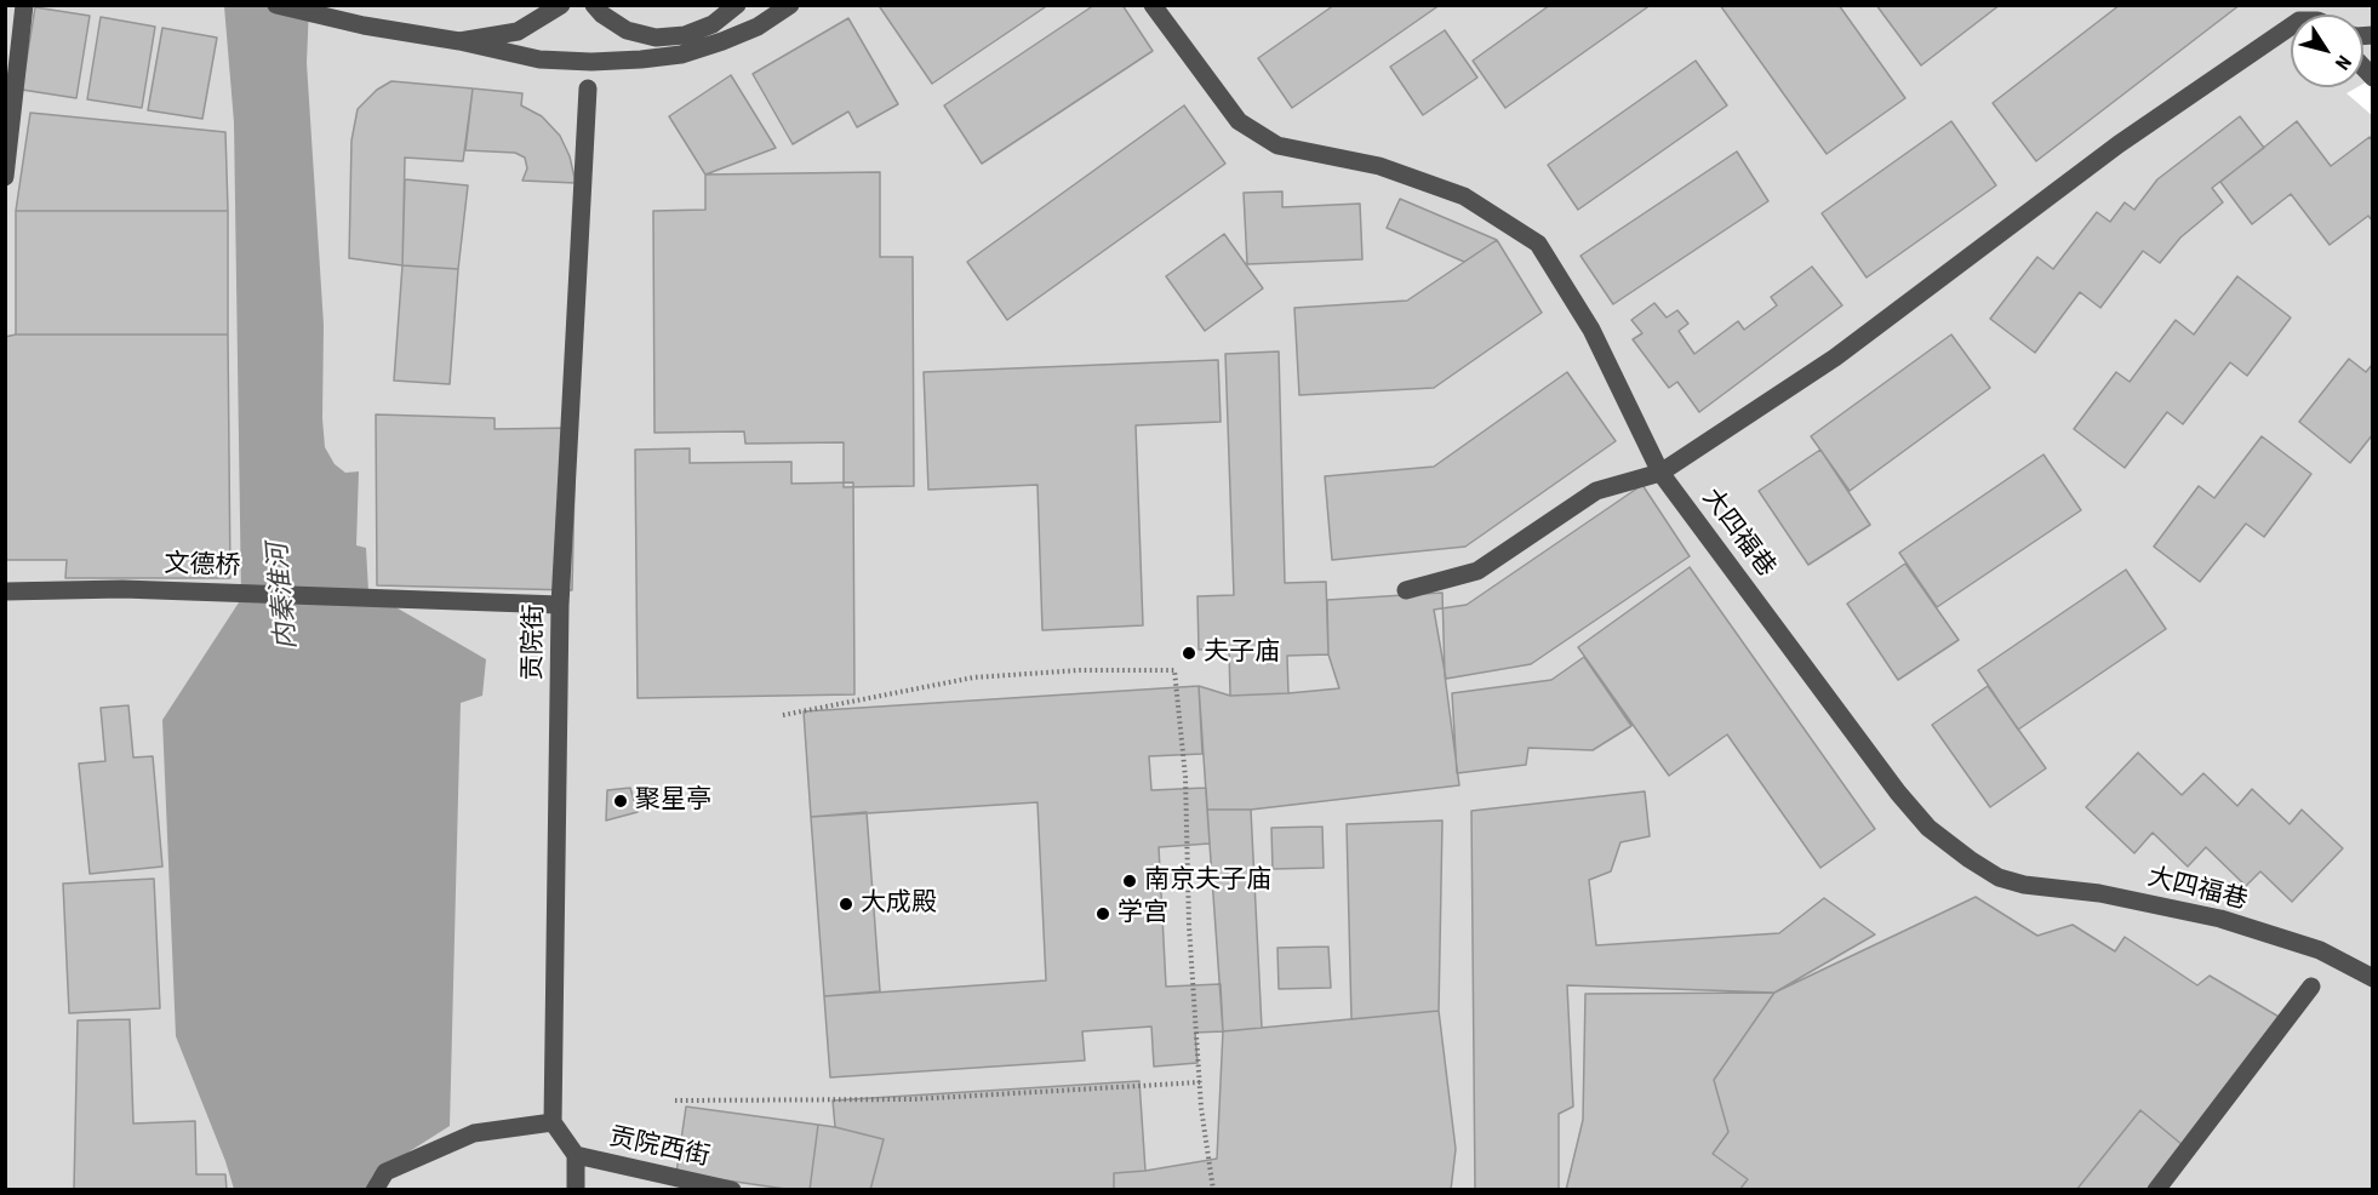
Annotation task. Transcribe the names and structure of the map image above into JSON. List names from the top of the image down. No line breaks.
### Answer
{"streets":{"street":["大四福巷","文德桥","贡院街","贡院西街"]},"crossings":[["文德桥","贡院街"]],"water":["内秦淮河"],"places":["夫子庙","聚星亭","南京夫子庙","大成殿","学宫"],"north":"bottom right"}
